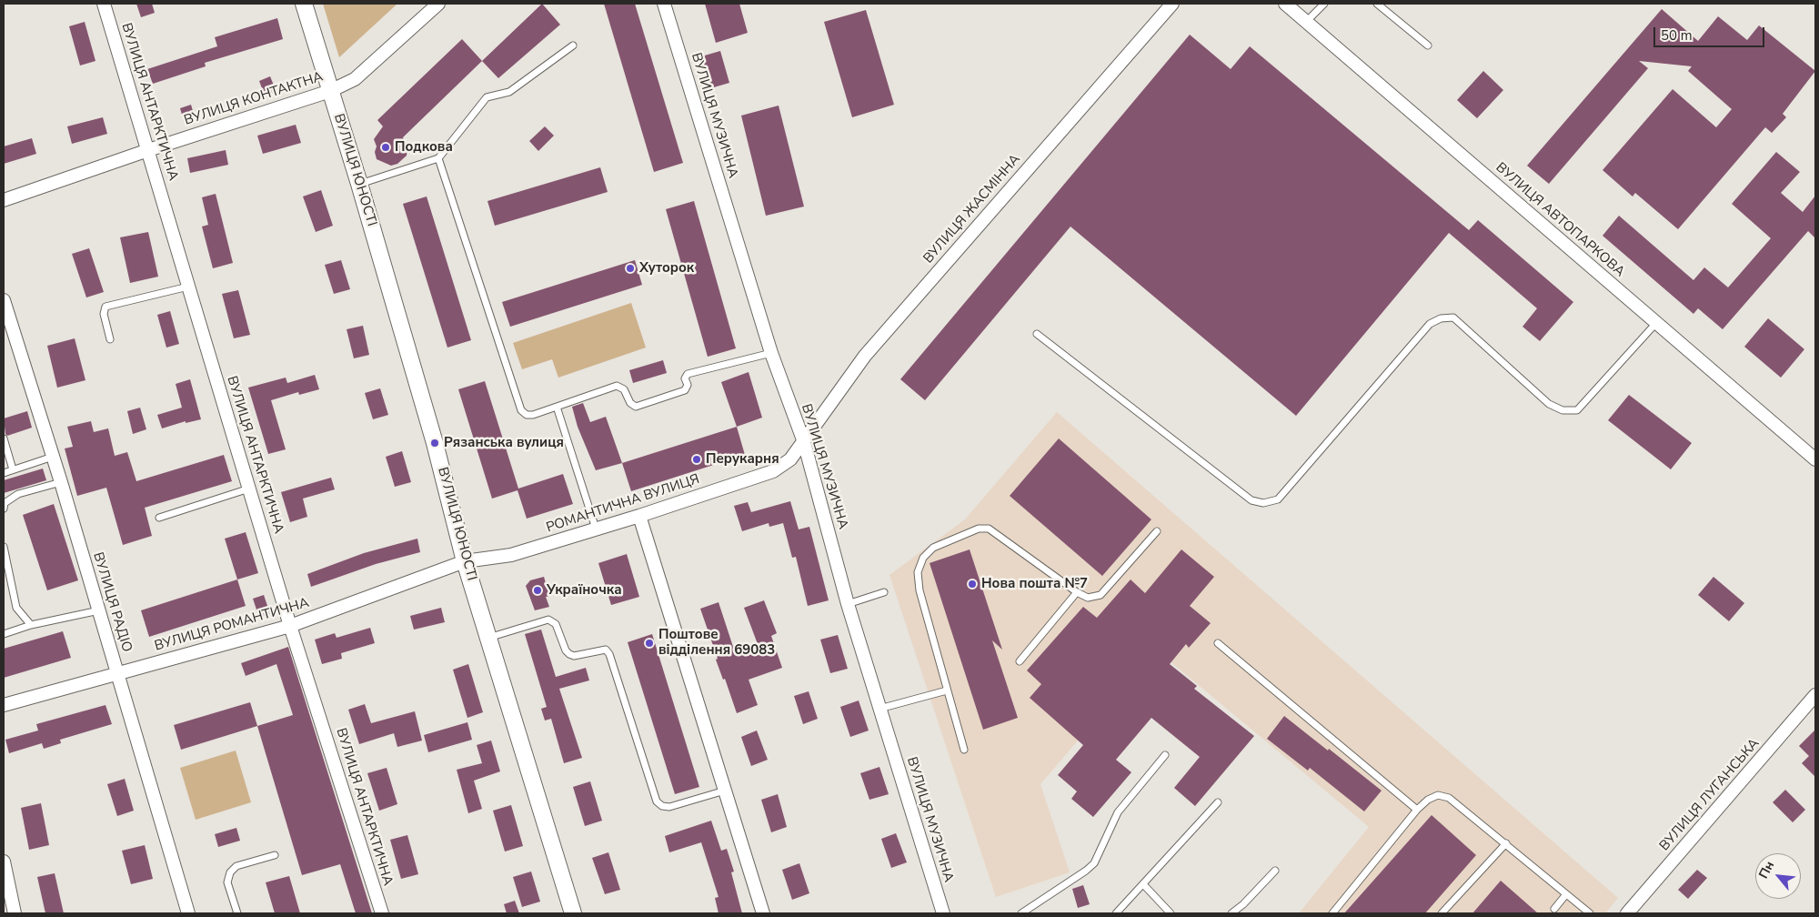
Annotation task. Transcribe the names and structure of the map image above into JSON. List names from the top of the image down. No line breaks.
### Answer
{"streets":{"street":["ВУЛИЦЯ КОНТАКТНА","ВУЛИЦЯ АНТАРКТИЧНА","ВУЛИЦЯ МУЗИЧНА","ВУЛИЦЯ ЮНОСТІ","ВУЛИЦЯ ЖАСМІННА","ВУЛИЦЯ АВТОПАРКОВА","РОМАНТИЧНА ВУЛИЦЯ","ВУЛИЦЯ РАДІО","ВУЛИЦЯ РОМАНТИЧНА","ВУЛИЦЯ ЛУГАНСЬКА"]},"crossings":[["ВУЛИЦЯ КОНТАКТНА","ВУЛИЦЯ АНТАРКТИЧНА"],["ВУЛИЦЯ КОНТАКТНА","ВУЛИЦЯ ЮНОСТІ"],["ВУЛИЦЯ АНТАРКТИЧНА","ВУЛИЦЯ РОМАНТИЧНА"],["ВУЛИЦЯ МУЗИЧНА","ВУЛИЦЯ ЖАСМІННА"],["ВУЛИЦЯ МУЗИЧНА","РОМАНТИЧНА ВУЛИЦЯ"],["ВУЛИЦЯ ЮНОСТІ","РОМАНТИЧНА ВУЛИЦЯ"],["ВУЛИЦЯ ЮНОСТІ","ВУЛИЦЯ РОМАНТИЧНА"],["ВУЛИЦЯ ЖАСМІННА","РОМАНТИЧНА ВУЛИЦЯ"],["РОМАНТИЧНА ВУЛИЦЯ","ВУЛИЦЯ РОМАНТИЧНА"],["ВУЛИЦЯ РАДІО","ВУЛИЦЯ РОМАНТИЧНА"]],"places":["Подкова","Хуторок","Рязанська вулиця","Перукарня","Нова пошта №7","Україночка","Поштове відділення 69083"],"scale_bar":"50 m","north":"top left"}
